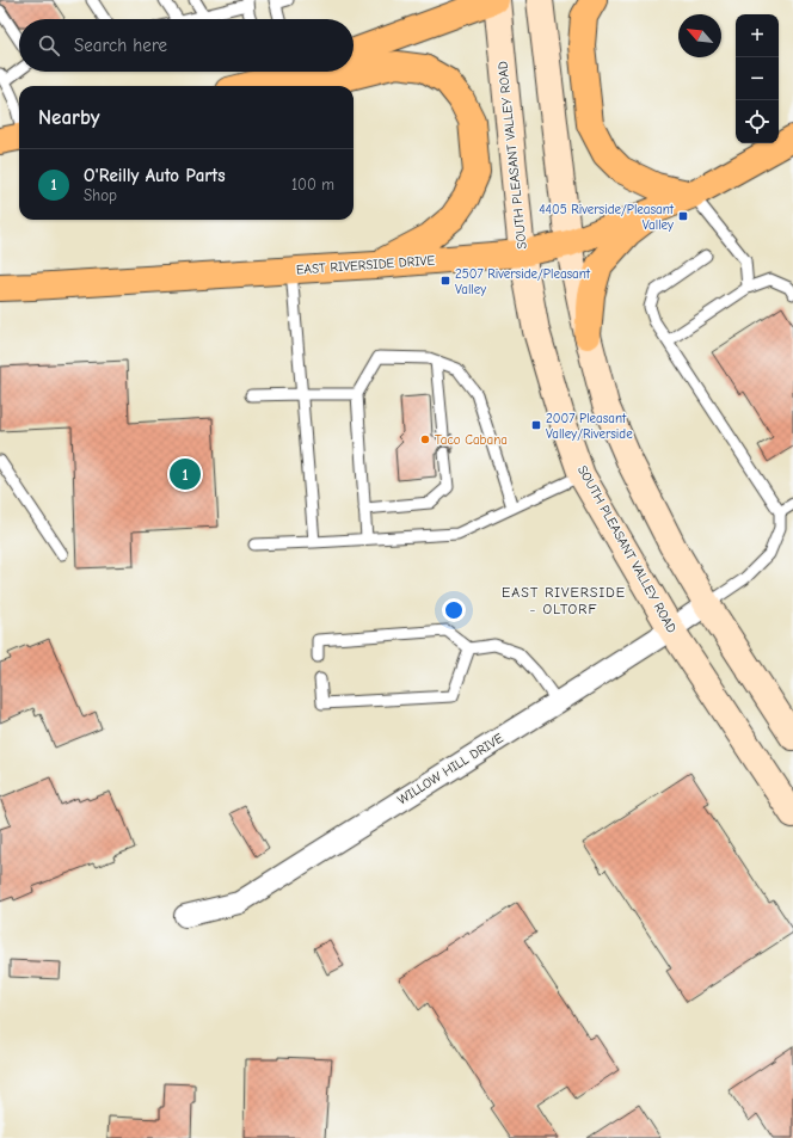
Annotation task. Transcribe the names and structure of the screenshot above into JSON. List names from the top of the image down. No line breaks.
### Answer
{"streets":{"main road":["SOUTH PLEASANT VALLEY ROAD","EAST RIVERSIDE DRIVE"],"street":["WILLOW HILL DRIVE"]},"crossings":[["SOUTH PLEASANT VALLEY ROAD","EAST RIVERSIDE DRIVE"],["SOUTH PLEASANT VALLEY ROAD","WILLOW HILL DRIVE"]],"districts":["EAST RIVERSIDE - OLTORF"],"places":{"transit":["4405 Riverside/Pleasant Valley","2507 Riverside/Pleasant Valley","2007 Pleasant Valley/Riverside"],"other":["Taco Cabana"]},"north":"top left","page":{"map_buttons":["+","−"],"search":"Search here","heading":"Nearby","list":[{"mark":"1","name":"O'Reilly Auto Parts","note":"Shop","value":"100 m"}],"pins":"1"}}
